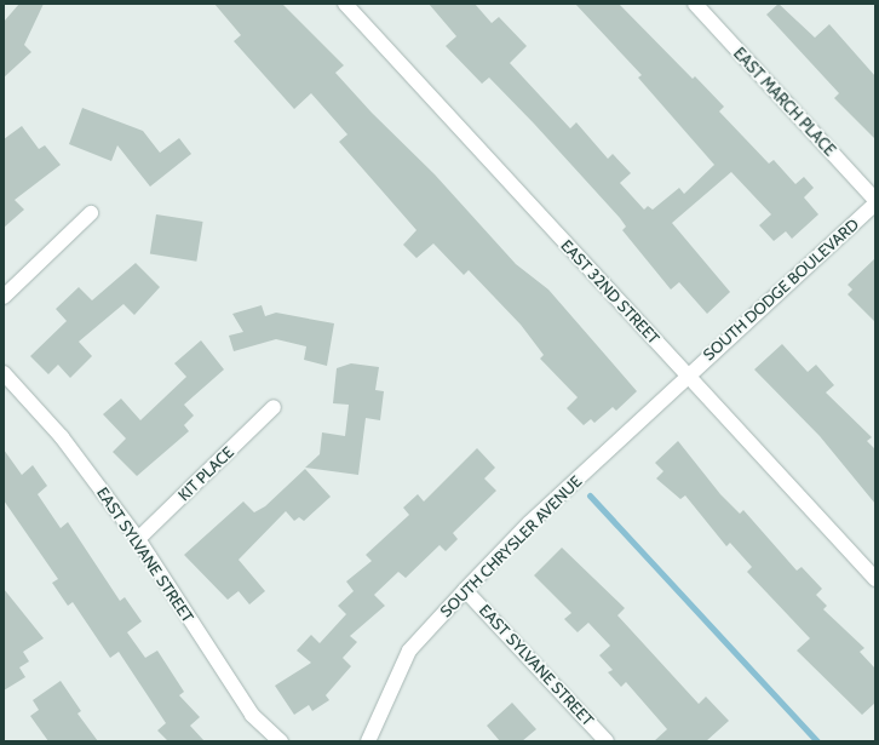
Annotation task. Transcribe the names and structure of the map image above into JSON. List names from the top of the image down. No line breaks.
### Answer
{"streets":{"street":["EAST MARCH PLACE","SOUTH DODGE BOULEVARD","EAST 32ND STREET","KIT PLACE","SOUTH CHRYSLER AVENUE","EAST SYLVANE STREET"]},"crossings":[["SOUTH DODGE BOULEVARD","EAST 32ND STREET"],["SOUTH DODGE BOULEVARD","SOUTH CHRYSLER AVENUE"],["EAST 32ND STREET","SOUTH CHRYSLER AVENUE"],["KIT PLACE","EAST SYLVANE STREET"],["SOUTH CHRYSLER AVENUE","EAST SYLVANE STREET"]]}
